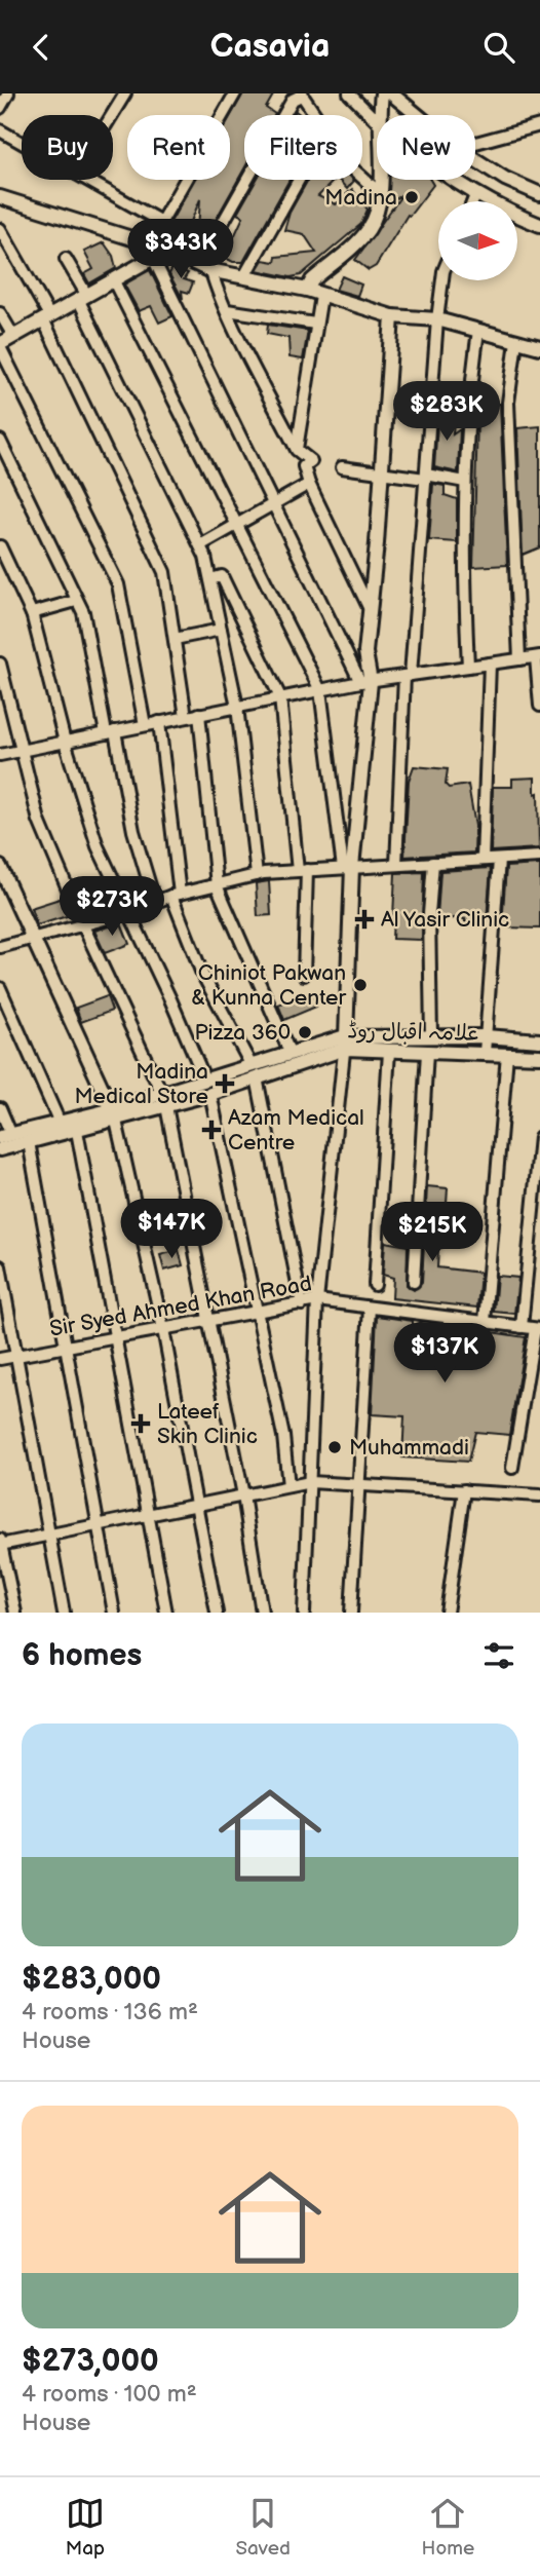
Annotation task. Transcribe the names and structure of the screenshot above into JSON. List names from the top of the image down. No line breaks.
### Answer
{"streets":{"street":["علامہ اقبال روڈ","Sir Syed Ahmed Khan Road"]},"places":{"other":["Madina","Chiniot Pakwan & Kunna Center","Pizza 360","Muhammadi"],"health":["Al Yasir Clinic","Madina Medical Store","Azam Medical Centre","Lateef Skin Clinic"]},"north":"right","page":{"header":"Casavia","chip":["Buy","Rent","Filters","New"],"price":["$343K","$283K","$273K","$147K","$215K","$137K"],"heading":"6 homes","list":[{"name":"$283,000","note":"4 rooms · 136 m² · House"},{"name":"$273,000","note":"4 rooms · 100 m² · House"}],"tabs":["Map","Saved","Home"]}}
